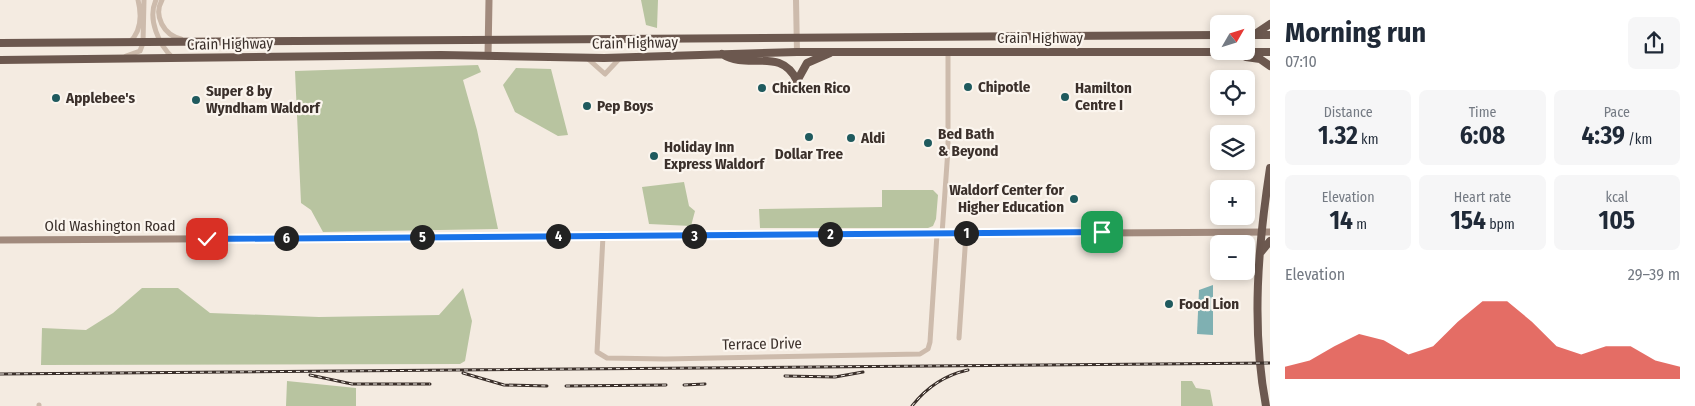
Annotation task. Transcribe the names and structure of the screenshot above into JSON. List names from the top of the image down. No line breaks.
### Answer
{"streets":{"highway":["Crain Highway"],"main road":["Old Washington Road"],"street":["Terrace Drive"]},"crossings":[["Old Washington Road","Terrace Drive"]],"places":["Chipotle","Chicken Rico","Hamilton Centre I","Applebee's","Super 8 by Wyndham Waldorf","Pep Boys","Dollar Tree","Aldi","Bed Bath & Beyond","Holiday Inn Express Waldorf","Waldorf Center for Higher Education","Food Lion"],"north":"top right","page":{"heading":["Morning run","07:10"],"map_buttons":["+","−"],"stats":[["Distance","1.32 km"],["Time","6:08"],["Pace","4:39 /km"],["Elevation","14 m"],["Heart rate","154 bpm"],["kcal","105"]],"pins":["1","2","3","4","5","6"],"chart":["Elevation","29–39 m"]}}
